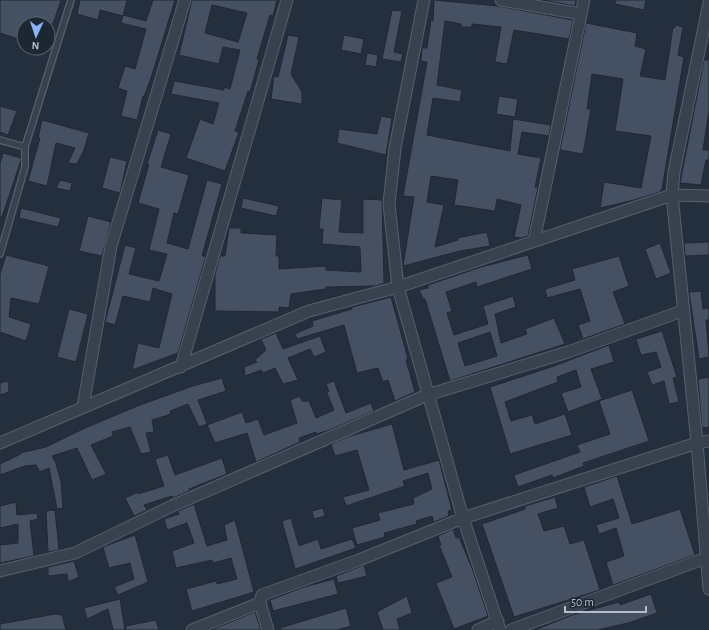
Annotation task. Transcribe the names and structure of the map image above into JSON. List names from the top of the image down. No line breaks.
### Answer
{"scale_bar":"50 m","north":"bottom"}
